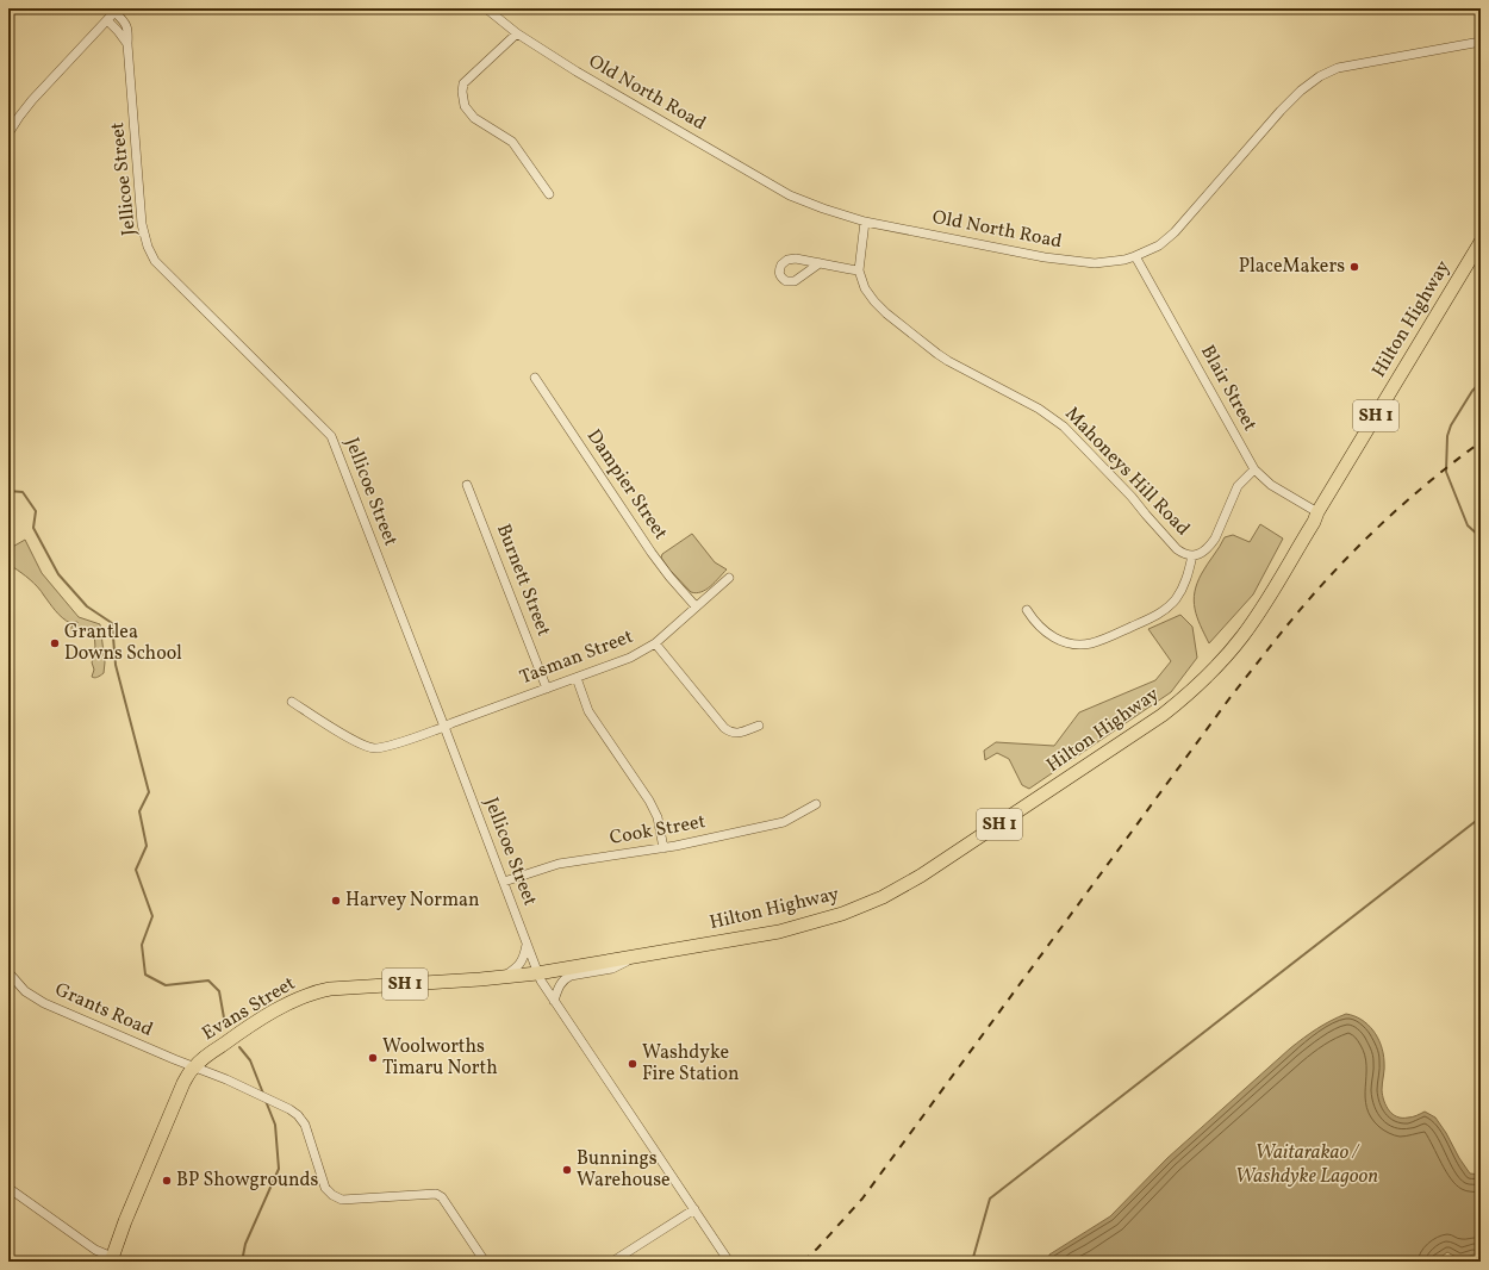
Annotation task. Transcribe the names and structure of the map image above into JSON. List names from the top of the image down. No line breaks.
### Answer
{"streets":{"highway":["Hilton Highway","SH 1","Evans Street"],"street":["Old North Road","Jellicoe Street","Blair Street","Mahoneys Hill Road","Dampier Street","Burnett Street","Tasman Street","Cook Street","Grants Road"]},"crossings":[["Old North Road","Blair Street"],["Old North Road","Mahoneys Hill Road"],["Jellicoe Street","Hilton Highway"],["Jellicoe Street","Tasman Street"],["Jellicoe Street","Cook Street"],["Jellicoe Street","Evans Street"],["Hilton Highway","Blair Street"],["Hilton Highway","Evans Street"],["Blair Street","Mahoneys Hill Road"],["Dampier Street","Tasman Street"],["Burnett Street","Tasman Street"],["Evans Street","Grants Road"]],"water":["Waitarakao / Washdyke Lagoon"],"places":["PlaceMakers","Grantlea Downs School","Harvey Norman","Woolworths Timaru North","Washdyke Fire Station","Bunnings Warehouse","BP Showgrounds"]}
